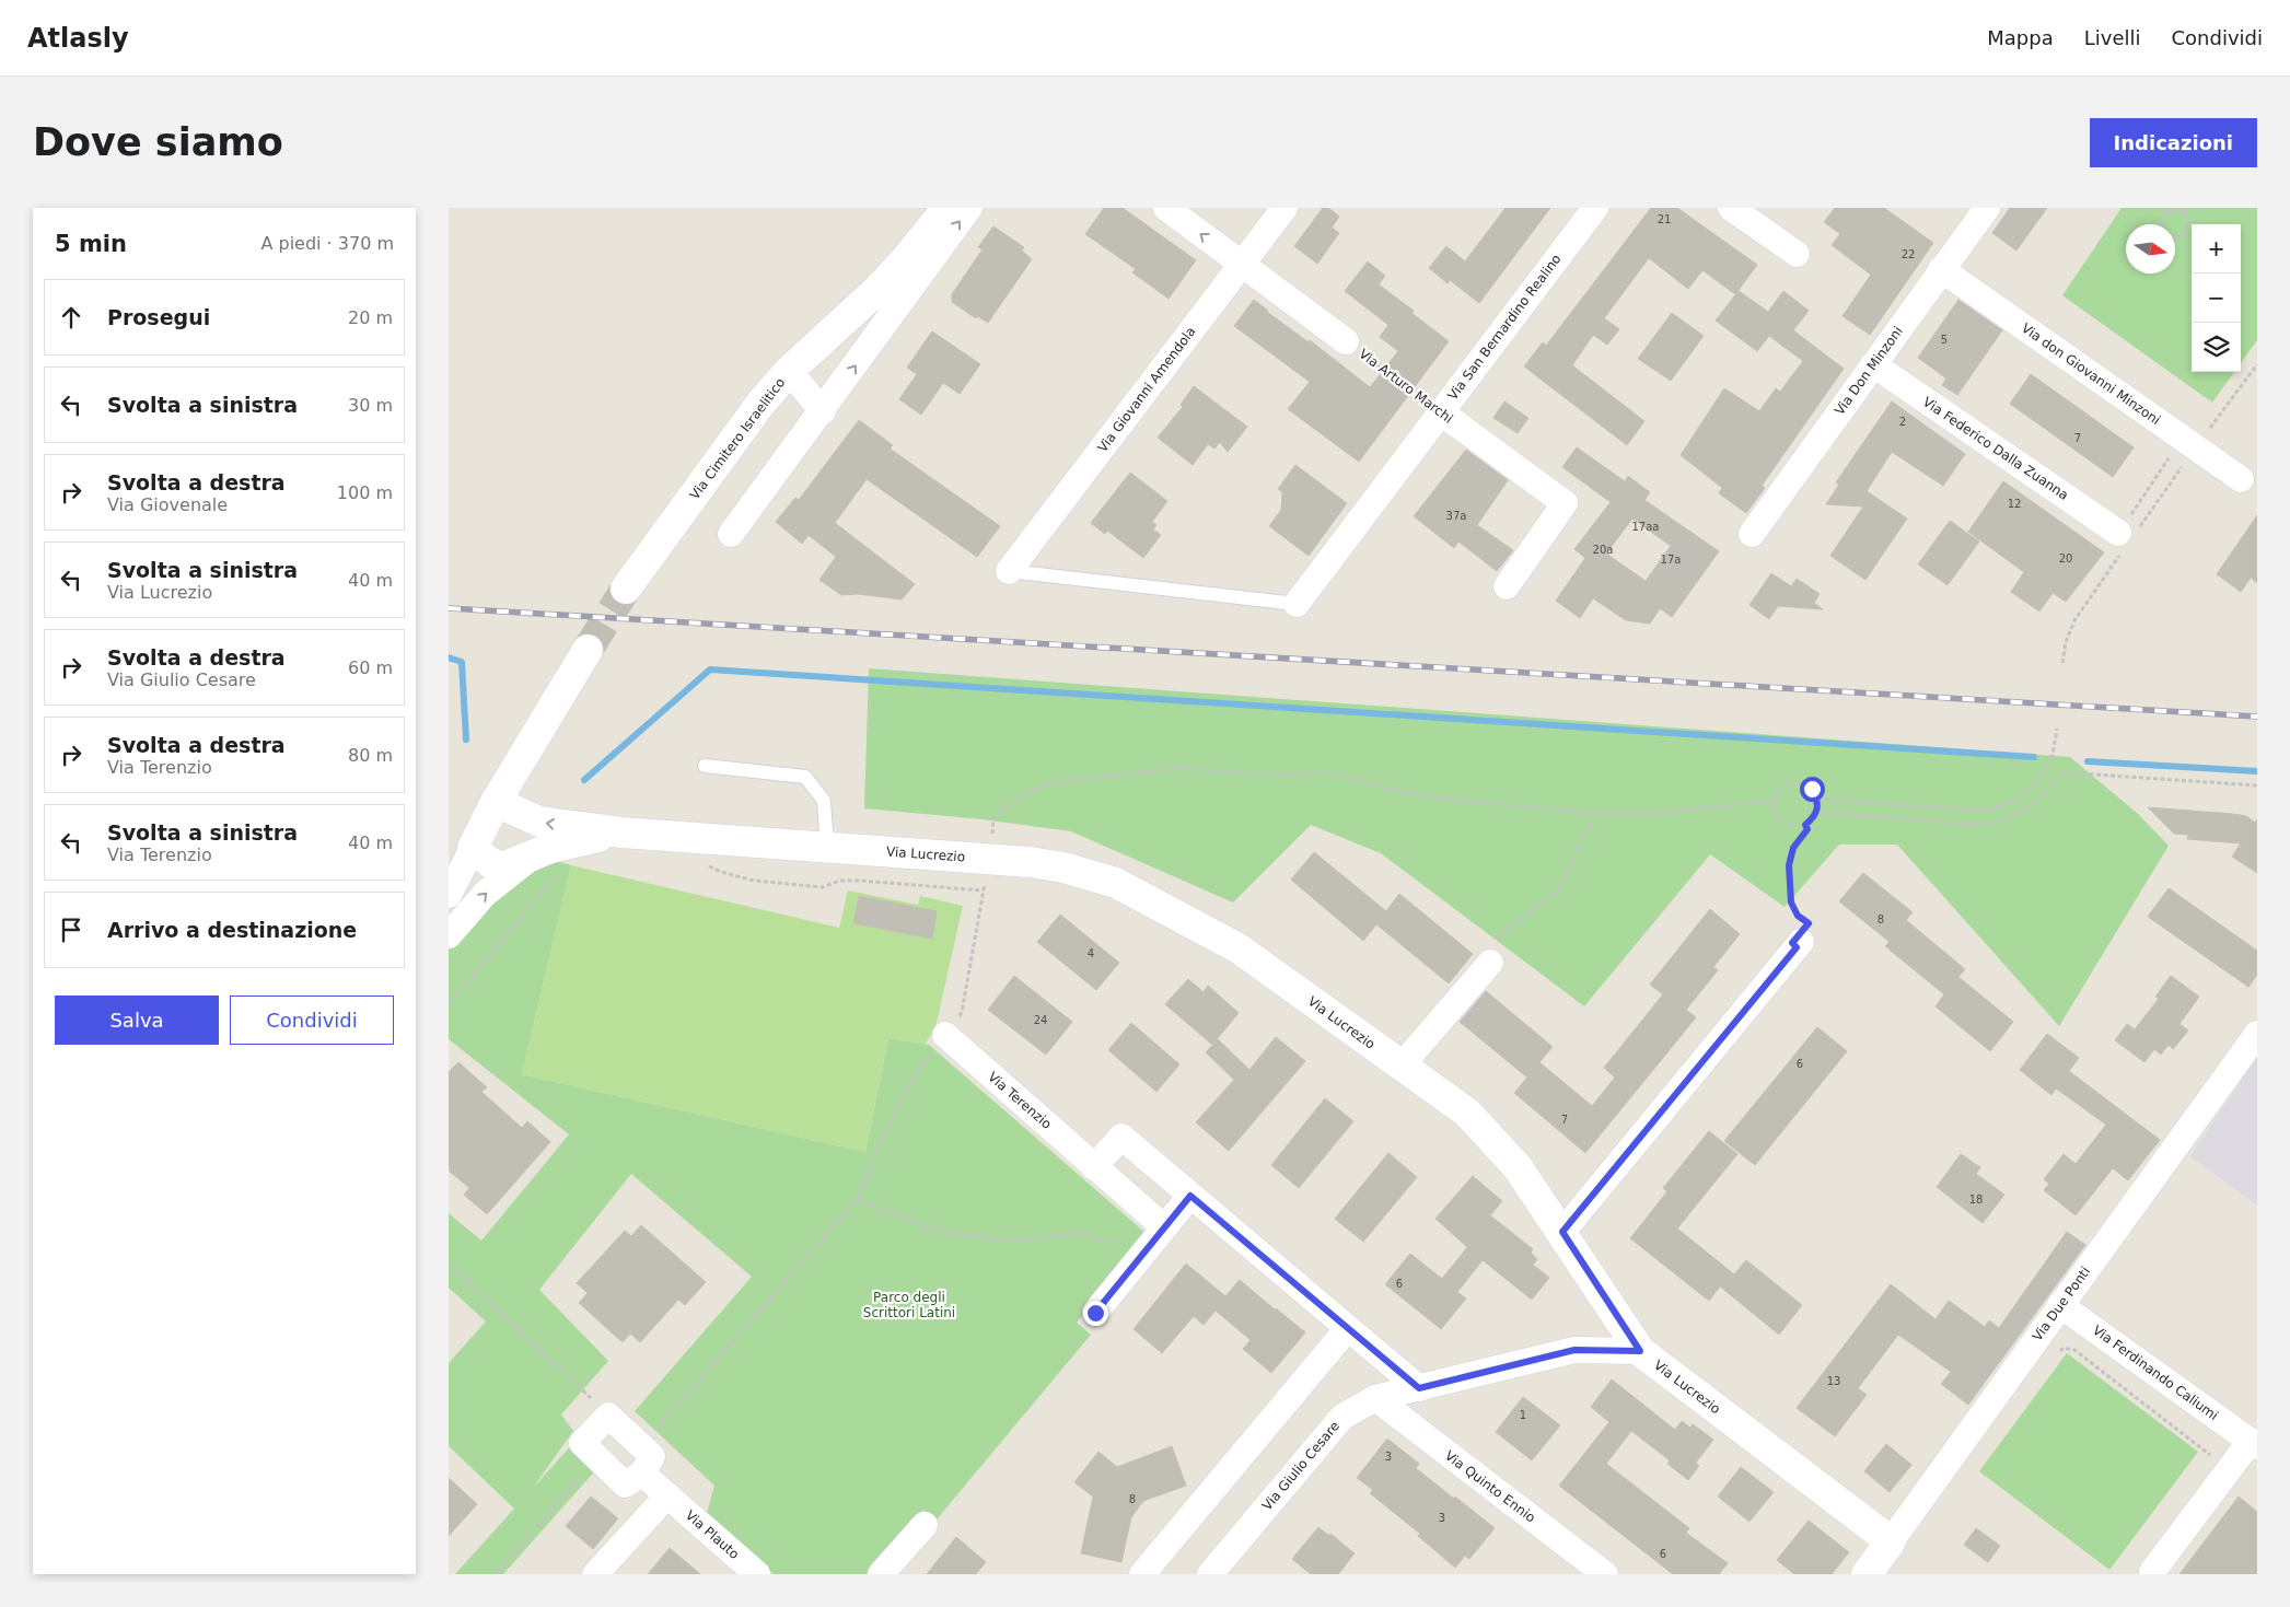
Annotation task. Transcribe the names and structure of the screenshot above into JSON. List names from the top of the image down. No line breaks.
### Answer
{"streets":{"street":["Via San Bernardino Realino","Via Don Minzoni","Via don Giovanni Minzoni","Via Arturo Marchi","Via Giovanni Amendola","Via Cimitero Israelitico","Via Federico Dalla Zuanna","Via Lucrezio","Via Terenzio","Via Due Ponti","Via Ferdinando Caliumi","Via Giulio Cesare","Via Quinto Ennio","Via Plauto"]},"crossings":[["Via San Bernardino Realino","Via Arturo Marchi"],["Via Don Minzoni","Via don Giovanni Minzoni"],["Via Don Minzoni","Via Federico Dalla Zuanna"],["Via Arturo Marchi","Via Giovanni Amendola"],["Via Lucrezio","Via Due Ponti"],["Via Lucrezio","Via Giulio Cesare"],["Via Due Ponti","Via Ferdinando Caliumi"],["Via Giulio Cesare","Via Quinto Ennio"]],"parks":["Parco degli Scrittori Latini"],"house_numbers":["21","22","5","2","7","12","37a","17aa","20a","20","17a","8","4","24","6","7","18","6","13","1","3","8","3","6"],"north":"right","page":{"header":"Atlasly","nav":["Mappa","Livelli","Condividi"],"buttons":["Indicazioni",["Salva","Condividi"]],"title":"Dove siamo","heading":["5 min","A piedi · 370 m"],"map_buttons":["+","−"],"list":[["Prosegui","20 m"],["Svolta a sinistra","30 m"],["Svolta a destra","Via Giovenale","100 m"],["Svolta a sinistra","Via Lucrezio","40 m"],["Svolta a destra","Via Giulio Cesare","60 m"],["Svolta a destra","Via Terenzio","80 m"],["Svolta a sinistra","Via Terenzio","40 m"],"Arrivo a destinazione"]}}
